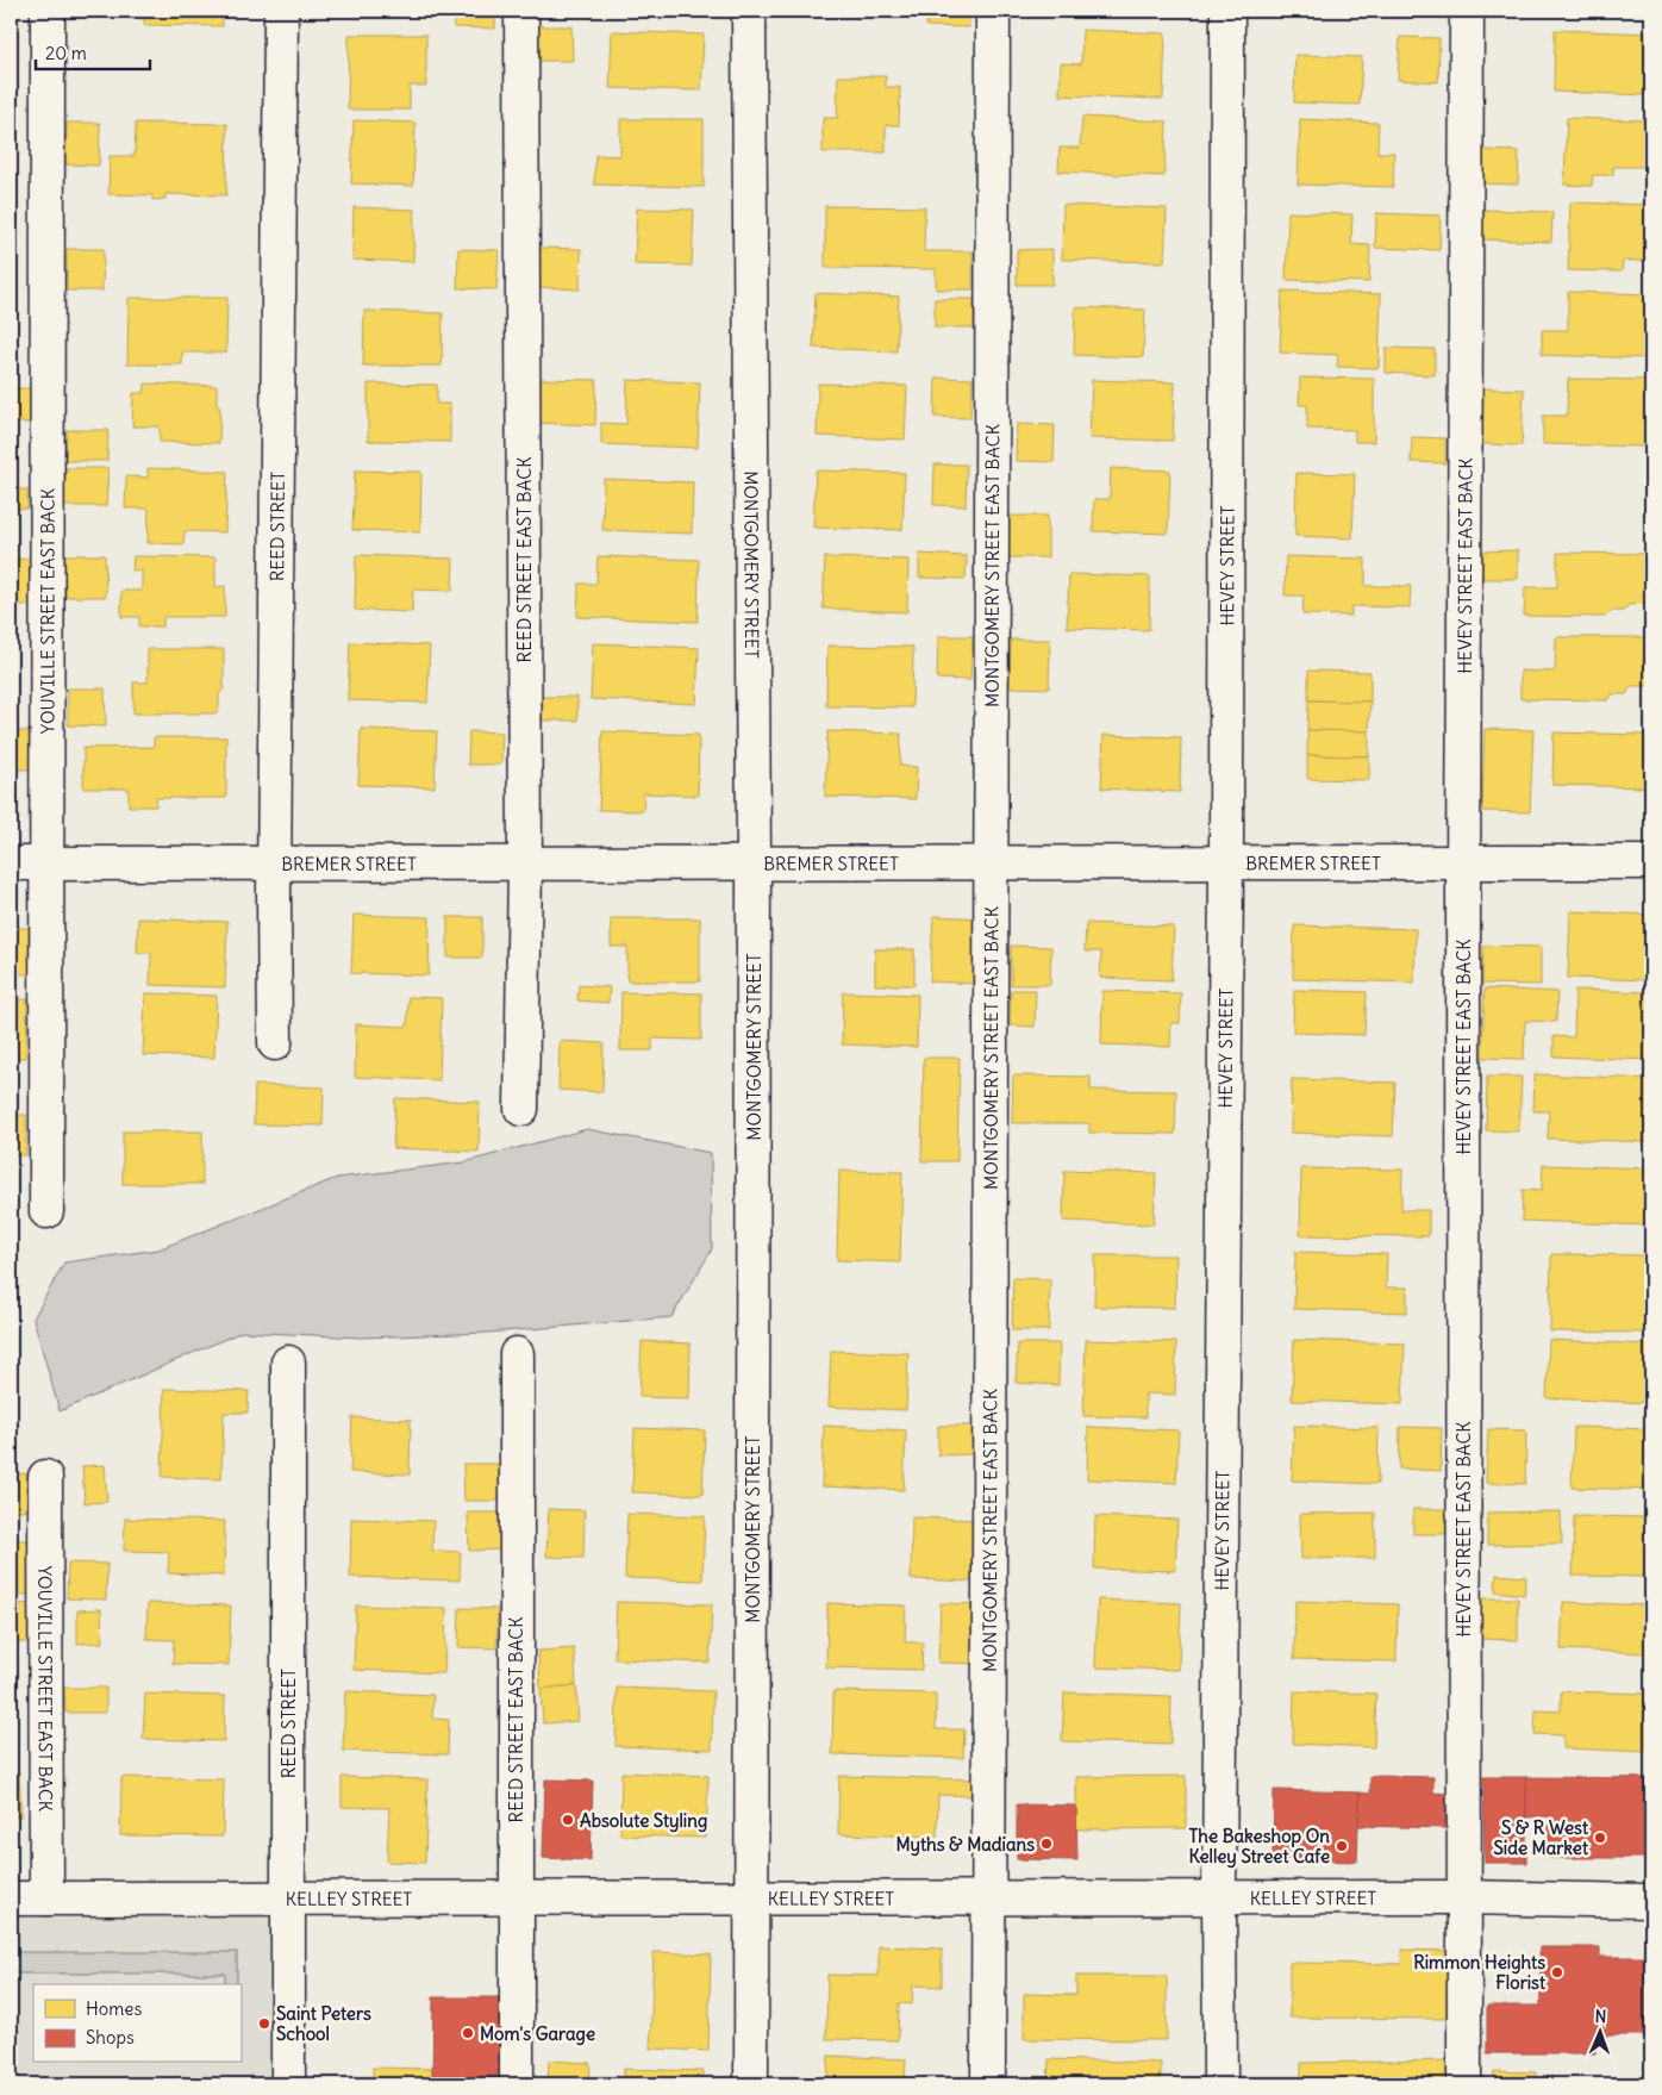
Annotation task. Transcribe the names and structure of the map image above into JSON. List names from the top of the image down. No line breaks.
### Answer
{"streets":{"street":["REED STREET","REED STREET EAST BACK","HEVEY STREET EAST BACK","MONTGOMERY STREET","MONTGOMERY STREET EAST BACK","HEVEY STREET","YOUVILLE STREET EAST BACK","BREMER STREET","KELLEY STREET"]},"crossings":[["REED STREET","BREMER STREET"],["REED STREET","KELLEY STREET"],["REED STREET EAST BACK","BREMER STREET"],["REED STREET EAST BACK","KELLEY STREET"],["HEVEY STREET EAST BACK","BREMER STREET"],["HEVEY STREET EAST BACK","KELLEY STREET"],["MONTGOMERY STREET","BREMER STREET"],["MONTGOMERY STREET","KELLEY STREET"],["MONTGOMERY STREET EAST BACK","BREMER STREET"],["MONTGOMERY STREET EAST BACK","KELLEY STREET"],["HEVEY STREET","BREMER STREET"],["HEVEY STREET","KELLEY STREET"],["YOUVILLE STREET EAST BACK","BREMER STREET"],["YOUVILLE STREET EAST BACK","KELLEY STREET"]],"places":["Absolute Styling","S & R West Side Market","Myths & Madians","The Bakeshop On Kelley Street Cafe","Rimmon Heights Florist","Saint Peters School","Mom's Garage"],"legend":["Homes","Shops"],"scale_bar":"20 m","north":"top"}
